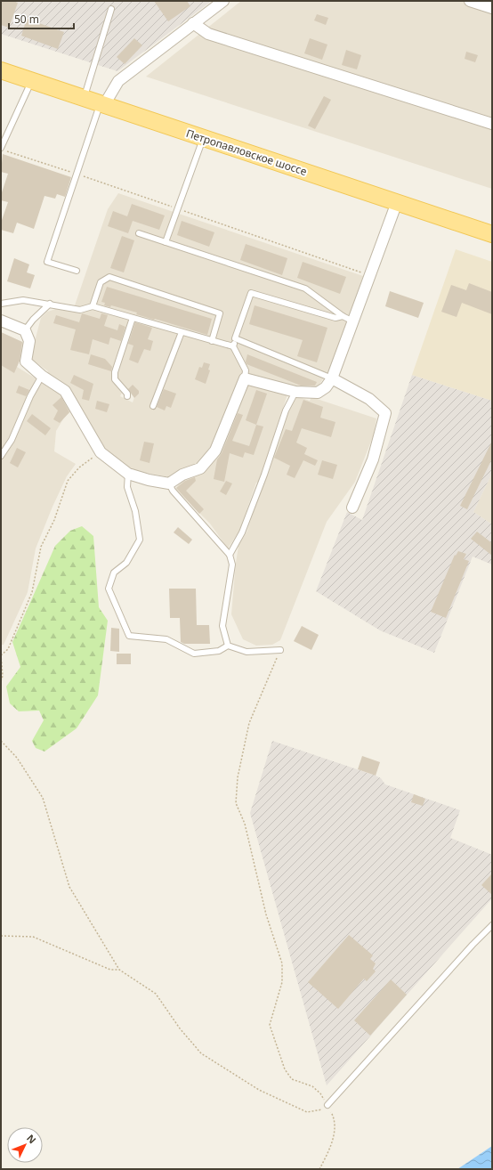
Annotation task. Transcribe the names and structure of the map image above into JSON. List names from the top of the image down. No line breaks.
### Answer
{"streets":{"main road":["Петропавловское шоссе"]},"scale_bar":"50 m","north":"top right"}
